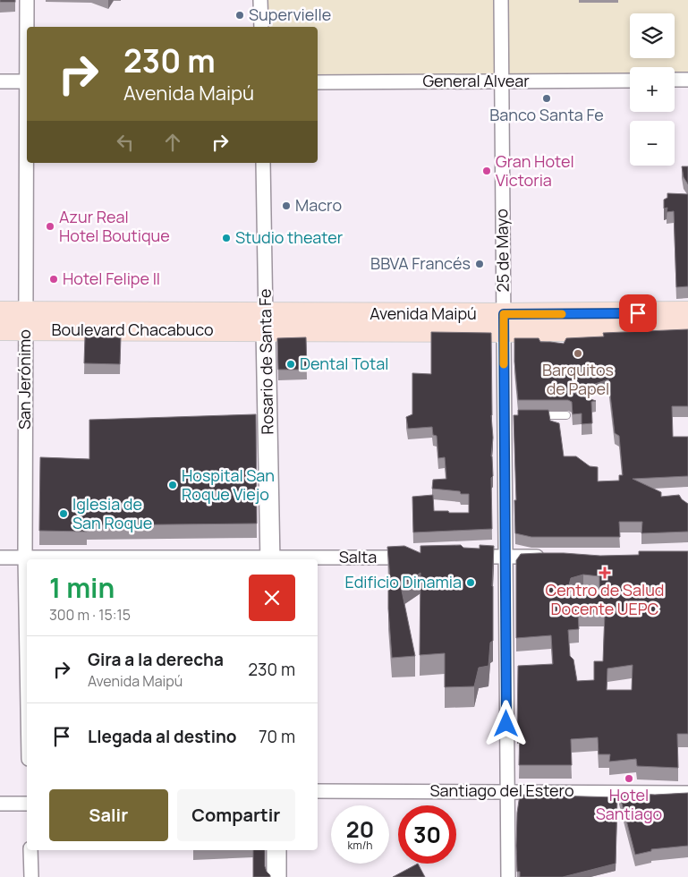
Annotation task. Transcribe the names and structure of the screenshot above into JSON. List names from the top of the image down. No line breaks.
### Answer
{"streets":{"main road":["Avenida Maipú","Boulevard Chacabuco"],"street":["General Alvear","25 de Mayo","Rosario de Santa Fe","San Jerónimo","Salta","Santiago del Estero"]},"crossings":[["General Alvear","25 de Mayo"],["25 de Mayo","Avenida Maipú"],["25 de Mayo","Santiago del Estero"],["Avenida Maipú","Boulevard Chacabuco"],["Avenida Maipú","Rosario de Santa Fe"],["Boulevard Chacabuco","Rosario de Santa Fe"],["Boulevard Chacabuco","San Jerónimo"],["San Jerónimo","Salta"]],"places":{"other":["Supervielle","Banco Santa Fe","Gran Hotel Victoria","Macro","Azur Real Hotel Boutique","Studio theater","BBVA Francés","Hotel Felipe II","Barquitos de Papel","Dental Total","Hospital San Roque Viejo","Iglesia de San Roque","Edificio Dinamia","Hotel Santiago"],"health":["Centro de Salud Docente UEPC"]},"page":{"map_buttons":["+","−"],"turn":["230 m","Avenida Maipú"],"heading":["1 min","300 m · 15:15"],"list":[{"name":"Gira a la derecha","note":"Avenida Maipú","value":"230 m"},{"name":"Llegada al destino","value":"70 m"}],"buttons":["Salir","Compartir"],"speed":"20 km/h","limit":"30"}}
